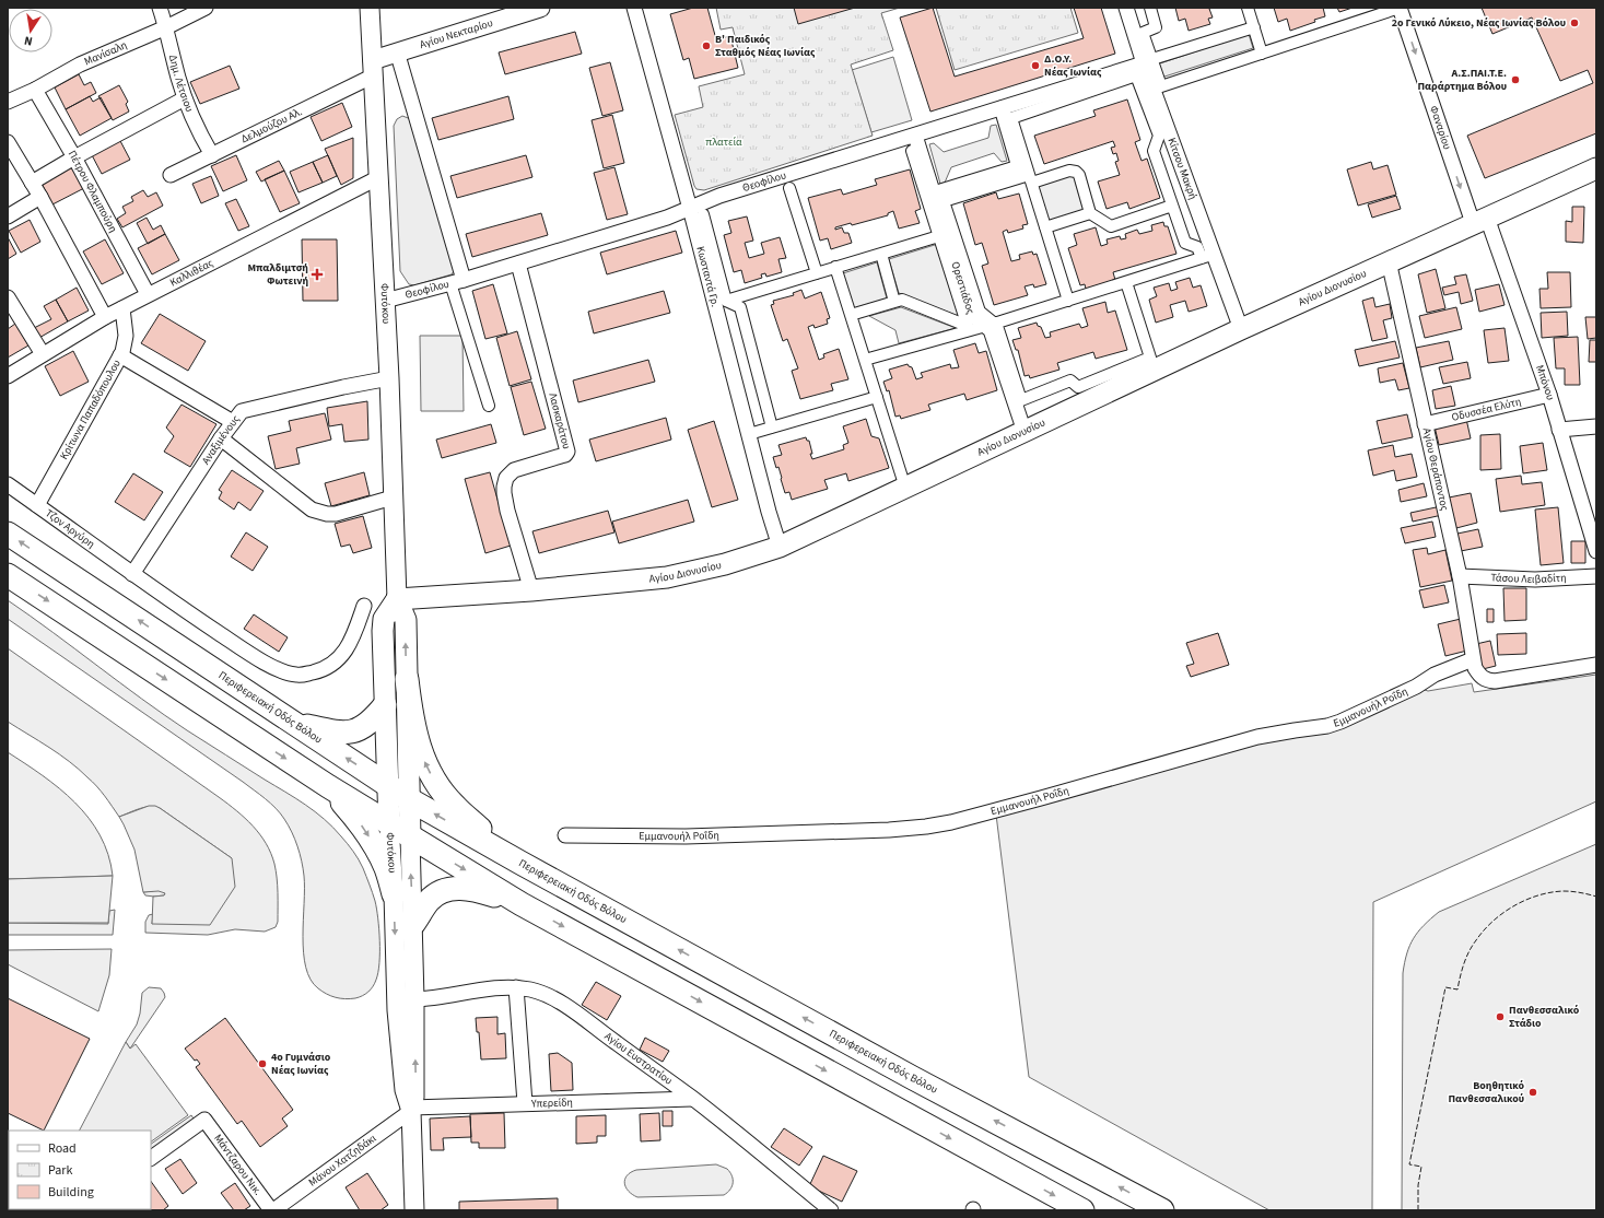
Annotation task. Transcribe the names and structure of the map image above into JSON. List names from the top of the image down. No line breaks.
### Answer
{"streets":{"main road":["Αγίου Διονυσίου","Φυτόκου","Περιφερειακή Οδός Βόλου"],"street":["Αγίου Νεκταρίου","Μανίσαλη","Δημ. Λέτσιου","Δελμούζου Αλ.","Φαναρίου","Κίτσου Μακρή","Θεοφίλου","Πέτρου Φλαμπούρη","Καλλιθέας","Κωσταντά Γρ.","Ορεστιάδος","Μπόνου","Κρίτωνα Παπαδόπουλου","Οδυσσέα Ελύτη","Λασκαράτου","Αναξιμένους","Αγίου Θεράποντος","Τζον Αργύρη","Τάσου Λειβαδίτη","Εμμανουήλ Ροΐδη","Αγίου Ευστρατίου","Υπερείδη","Μάνου Χατζηδάκι","Μάντζαρου Νικ."]},"crossings":[["Αγίου Νεκταρίου","Δελμούζου Αλ."],["Αγίου Νεκταρίου","Φυτόκου"],["Μανίσαλη","Δημ. Λέτσιου"],["Μανίσαλη","Πέτρου Φλαμπούρη"],["Δημ. Λέτσιου","Δελμούζου Αλ."],["Δελμούζου Αλ.","Φυτόκου"],["Φαναρίου","Αγίου Διονυσίου"],["Φαναρίου","Μπόνου"],["Κίτσου Μακρή","Θεοφίλου"],["Κίτσου Μακρή","Αγίου Διονυσίου"],["Θεοφίλου","Κωσταντά Γρ."],["Θεοφίλου","Ορεστιάδος"],["Θεοφίλου","Φυτόκου"],["Θεοφίλου","Λασκαράτου"],["Πέτρου Φλαμπούρη","Καλλιθέας"],["Καλλιθέας","Φυτόκου"],["Καλλιθέας","Κρίτωνα Παπαδόπουλου"],["Κωσταντά Γρ.","Αγίου Διονυσίου"],["Ορεστιάδος","Αγίου Διονυσίου"],["Αγίου Διονυσίου","Φυτόκου"],["Αγίου Διονυσίου","Μπόνου"],["Αγίου Διονυσίου","Λασκαράτου"],["Αγίου Διονυσίου","Αγίου Θεράποντος"],["Φυτόκου","Αναξιμένους"],["Φυτόκου","Περιφερειακή Οδός Βόλου"],["Φυτόκου","Αγίου Ευστρατίου"],["Φυτόκου","Υπερείδη"],["Φυτόκου","Μάνου Χατζηδάκι"],["Μπόνου","Οδυσσέα Ελύτη"],["Κρίτωνα Παπαδόπουλου","Τζον Αργύρη"],["Οδυσσέα Ελύτη","Αγίου Θεράποντος"],["Αναξιμένους","Τζον Αργύρη"],["Αγίου Θεράποντος","Τάσου Λειβαδίτη"],["Αγίου Θεράποντος","Εμμανουήλ Ροΐδη"],["Αγίου Ευστρατίου","Υπερείδη"],["Υπερείδη","Μάνου Χατζηδάκι"],["Μάνου Χατζηδάκι","Μάντζαρου Νικ."]],"one_way":["Φαναρίου"],"parks":["πλατεία"],"places":{"other":["2ο Γενικό Λύκειο, Νέας Ιωνίας Βόλου","Β' Παιδικός Σταθμός Νέας Ιωνίας","Δ.Ο.Υ. Νέας Ιωνίας","Α.Σ.ΠΑΙ.Τ.Ε. Παράρτημα Βόλου","Πανθεσσαλικό Στάδιο","4ο Γυμνάσιο Νέας Ιωνίας","Βοηθητικό Πανθεσσαλικού"],"health":["Μπαλδιμτσή Φωτεινή"]},"legend":["Road","Park","Building"],"north":"bottom"}
